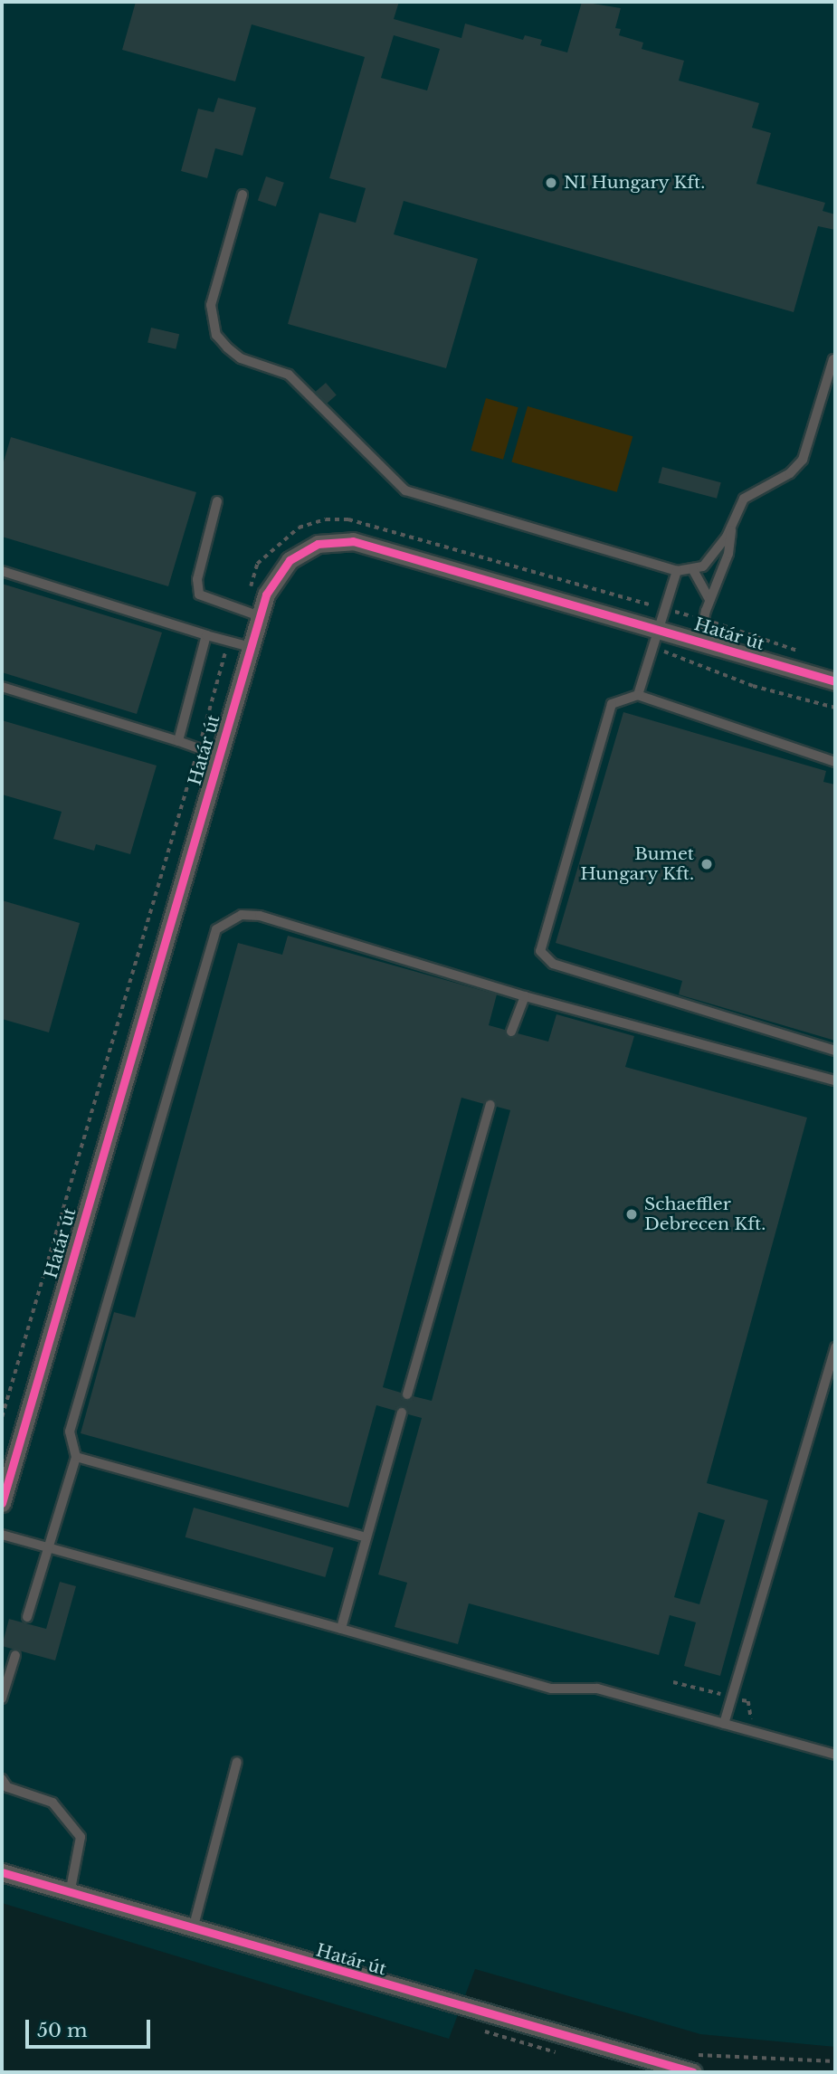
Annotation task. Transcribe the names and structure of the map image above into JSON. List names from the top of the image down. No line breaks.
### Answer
{"streets":{"street":["Határ út"]},"places":["NI Hungary Kft.","Bumet Hungary Kft.","Schaeffler Debrecen Kft."],"scale_bar":"50 m"}
